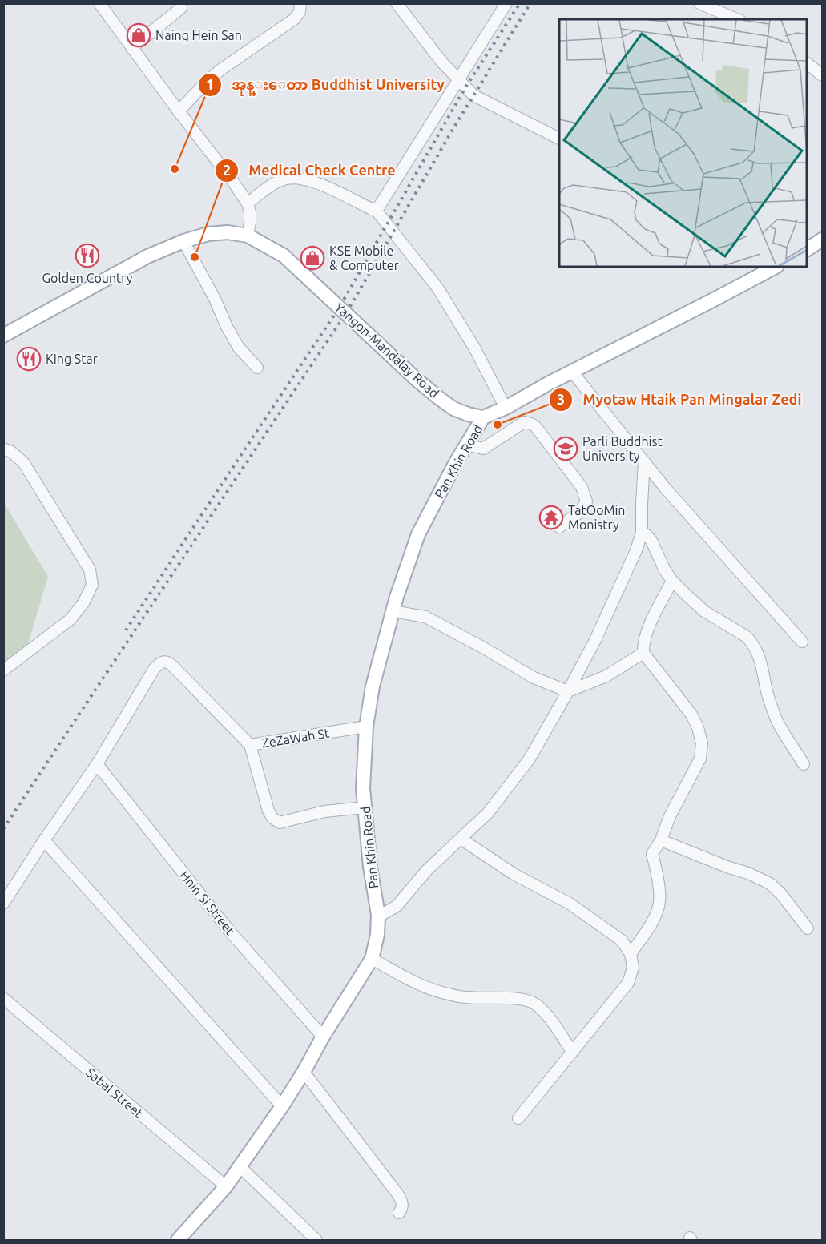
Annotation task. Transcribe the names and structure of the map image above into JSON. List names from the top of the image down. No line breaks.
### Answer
{"streets":{"main road":["Yangon-Mandalay Road","Pan Khin Road"],"street":["ZeZaWah St","Hnin Si Street","Sabal Street"]},"crossings":[["Yangon-Mandalay Road","Pan Khin Road"],["Pan Khin Road","ZeZaWah St"],["Pan Khin Road","Hnin Si Street"],["Pan Khin Road","Sabal Street"],["ZeZaWah St","Hnin Si Street"]],"places":{"shop":["Naing Hein San","KSE Mobile & Computer"],"other":["အုန္းေတာ Buddhist University","Medical Check Centre","Myotaw Htaik Pan Mingalar Zedi"],"restaurant":["Golden Country","KIng Star"],"school or university":["Parli Buddhist University"],"temple":["TatOoMin Monistry"]}}
